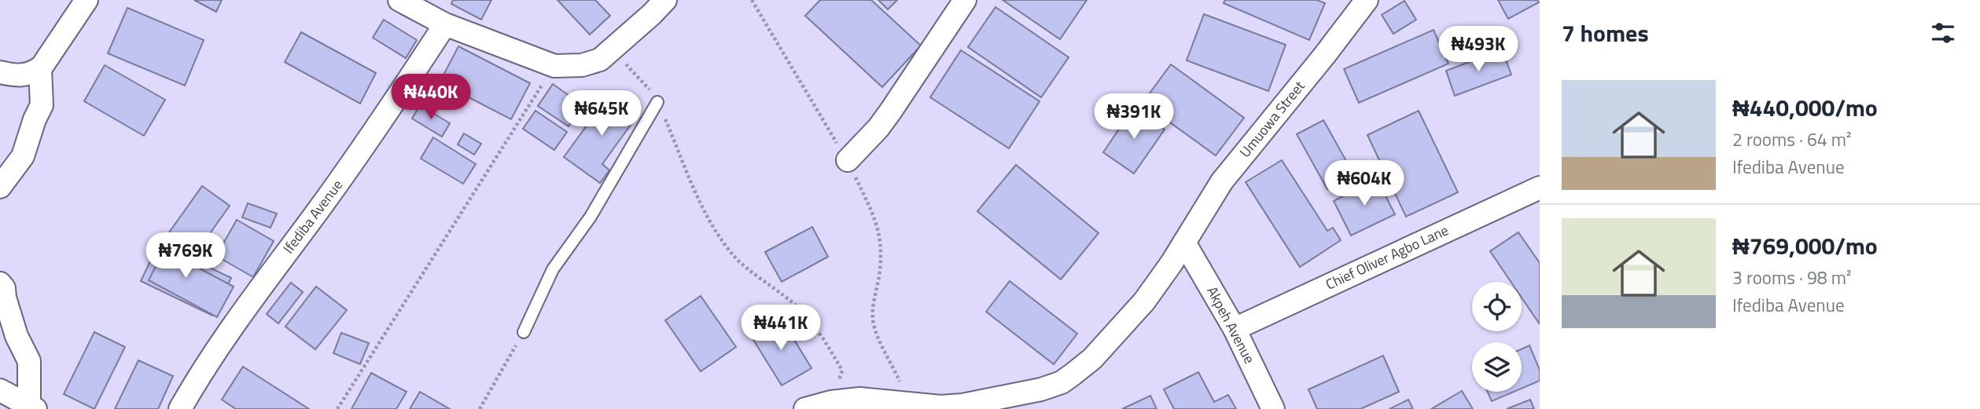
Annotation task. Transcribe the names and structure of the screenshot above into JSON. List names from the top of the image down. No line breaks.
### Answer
{"streets":{"street":["Umuowa Street","Ifediba Avenue","Chief Oliver Agbo Lane","Akpeh Avenue"]},"crossings":[["Umuowa Street","Akpeh Avenue"],["Chief Oliver Agbo Lane","Akpeh Avenue"]],"page":{"heading":"7 homes","price":["₦493K","₦440K","₦645K","₦391K","₦604K","₦769K","₦441K"],"list":[{"name":"₦440,000/mo","note":"2 rooms · 64 m² · Ifediba Avenue"},{"name":"₦769,000/mo","note":"3 rooms · 98 m² · Ifediba Avenue"}]}}
